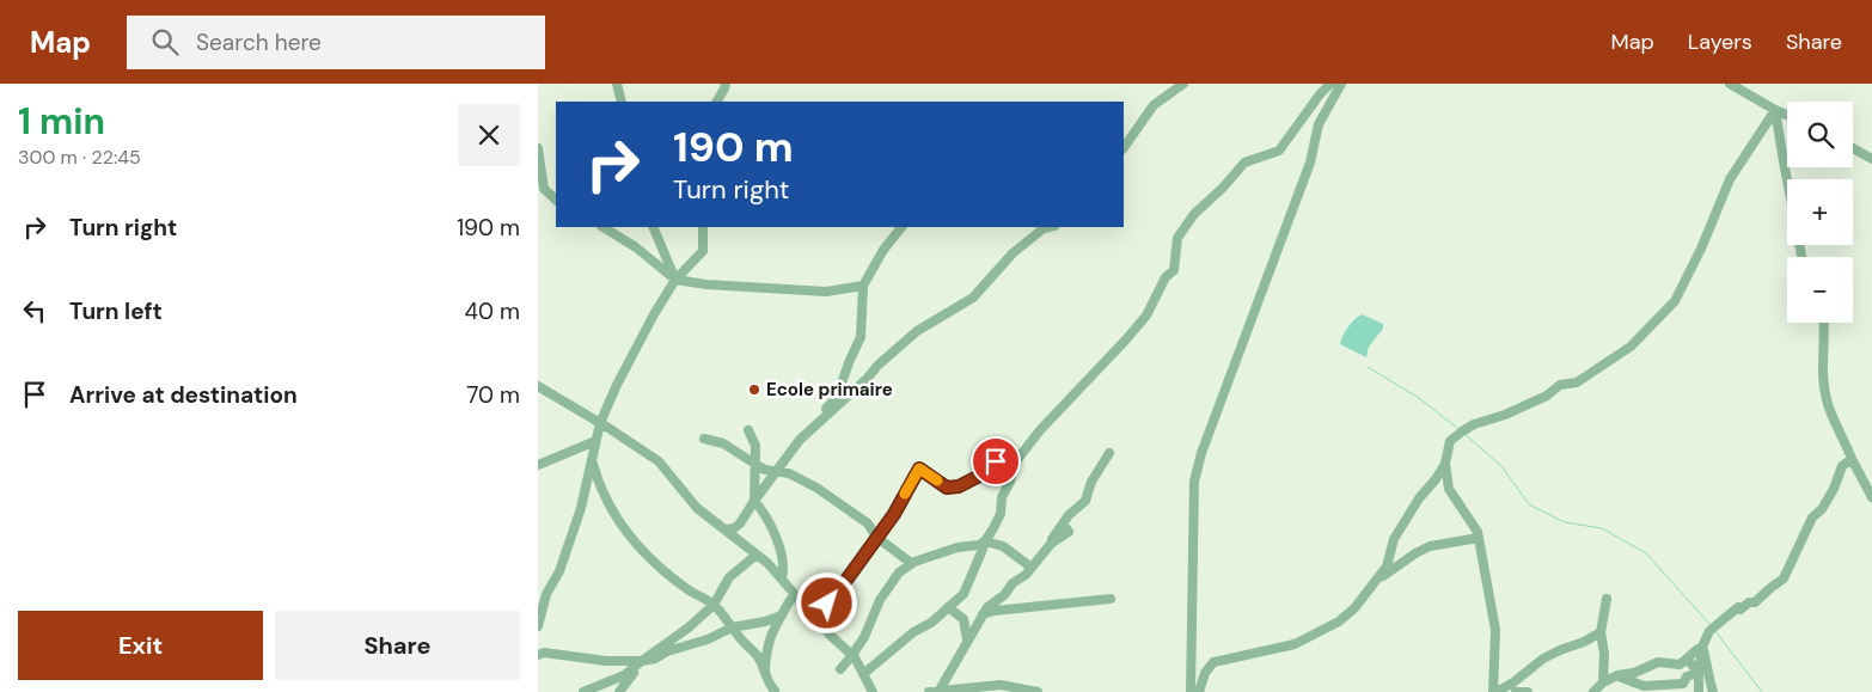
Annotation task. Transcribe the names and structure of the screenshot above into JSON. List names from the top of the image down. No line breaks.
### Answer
{"places":["Ecole primaire"],"page":{"header":"Map","search":"Search here","nav":["Map","Layers","Share"],"heading":["1 min","300 m · 22:45"],"map_buttons":["+","−"],"turn":["190 m","Turn right"],"list":[{"name":"Turn right","value":"190 m"},{"name":"Turn left","value":"40 m"},{"name":"Arrive at destination","value":"70 m"}],"buttons":["Exit","Share"]}}
